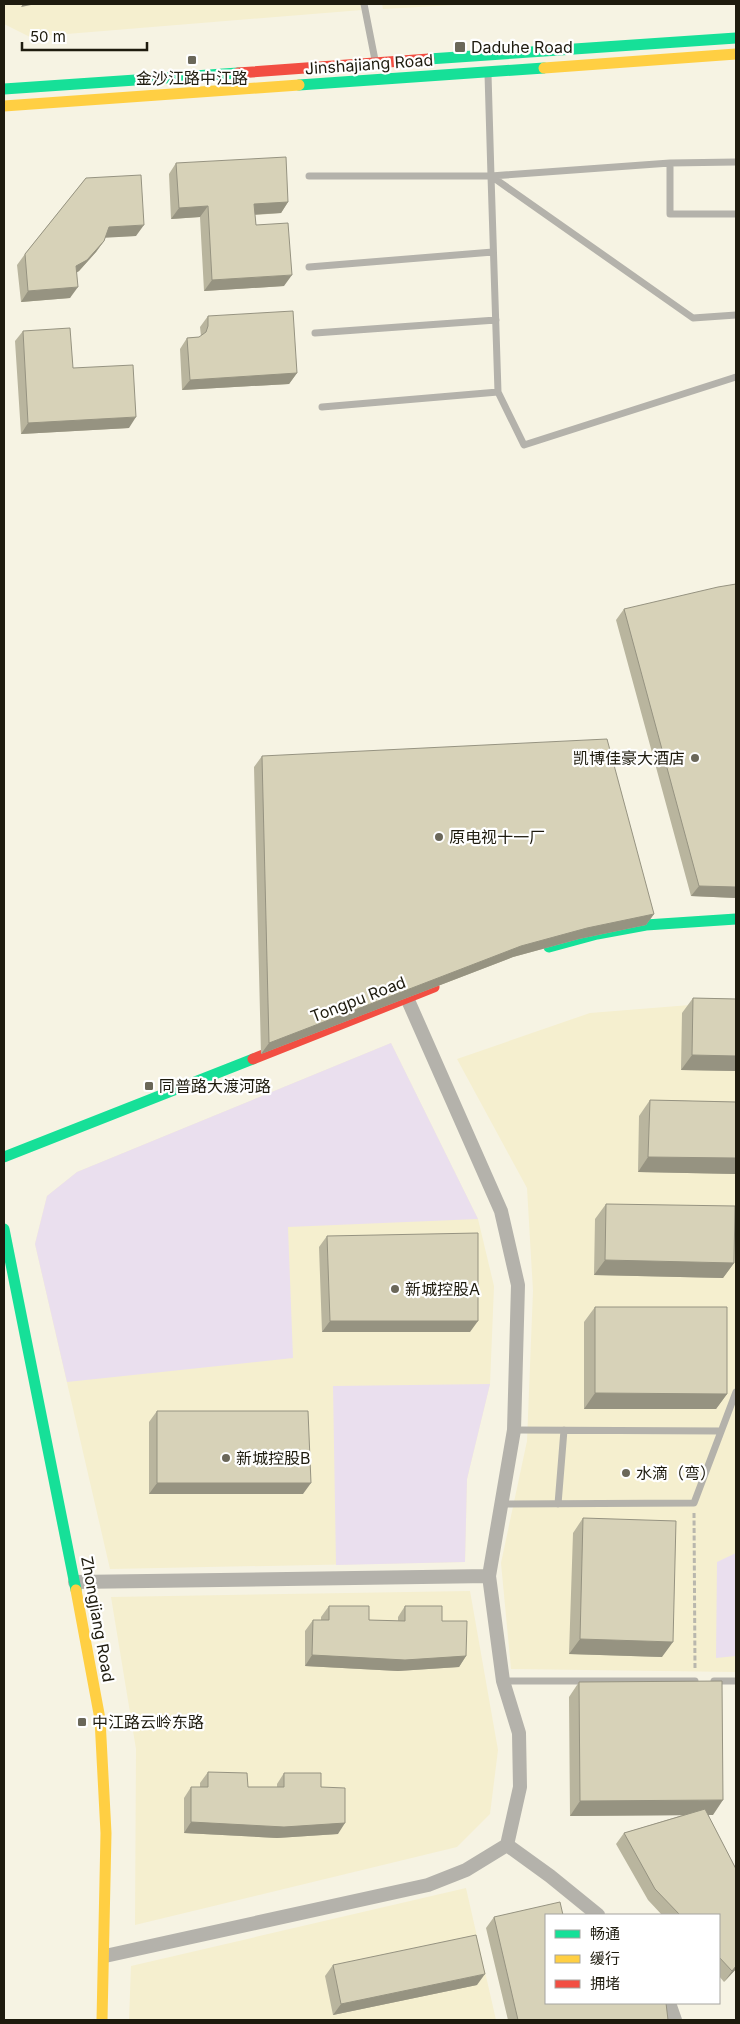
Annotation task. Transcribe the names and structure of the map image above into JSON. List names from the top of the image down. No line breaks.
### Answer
{"streets":{"street":["Jinshajiang Road","Tongpu Road","Zhongjiang Road"]},"places":{"transit":["Daduhe Road","金沙江路中江路","同普路大渡河路","中江路云岭东路"],"other":["凯博佳豪大酒店","原电视十一厂","新城控股A","新城控股B","水滴（弯）"]},"legend":["畅通","缓行","拥堵"],"scale_bar":"50 m"}
